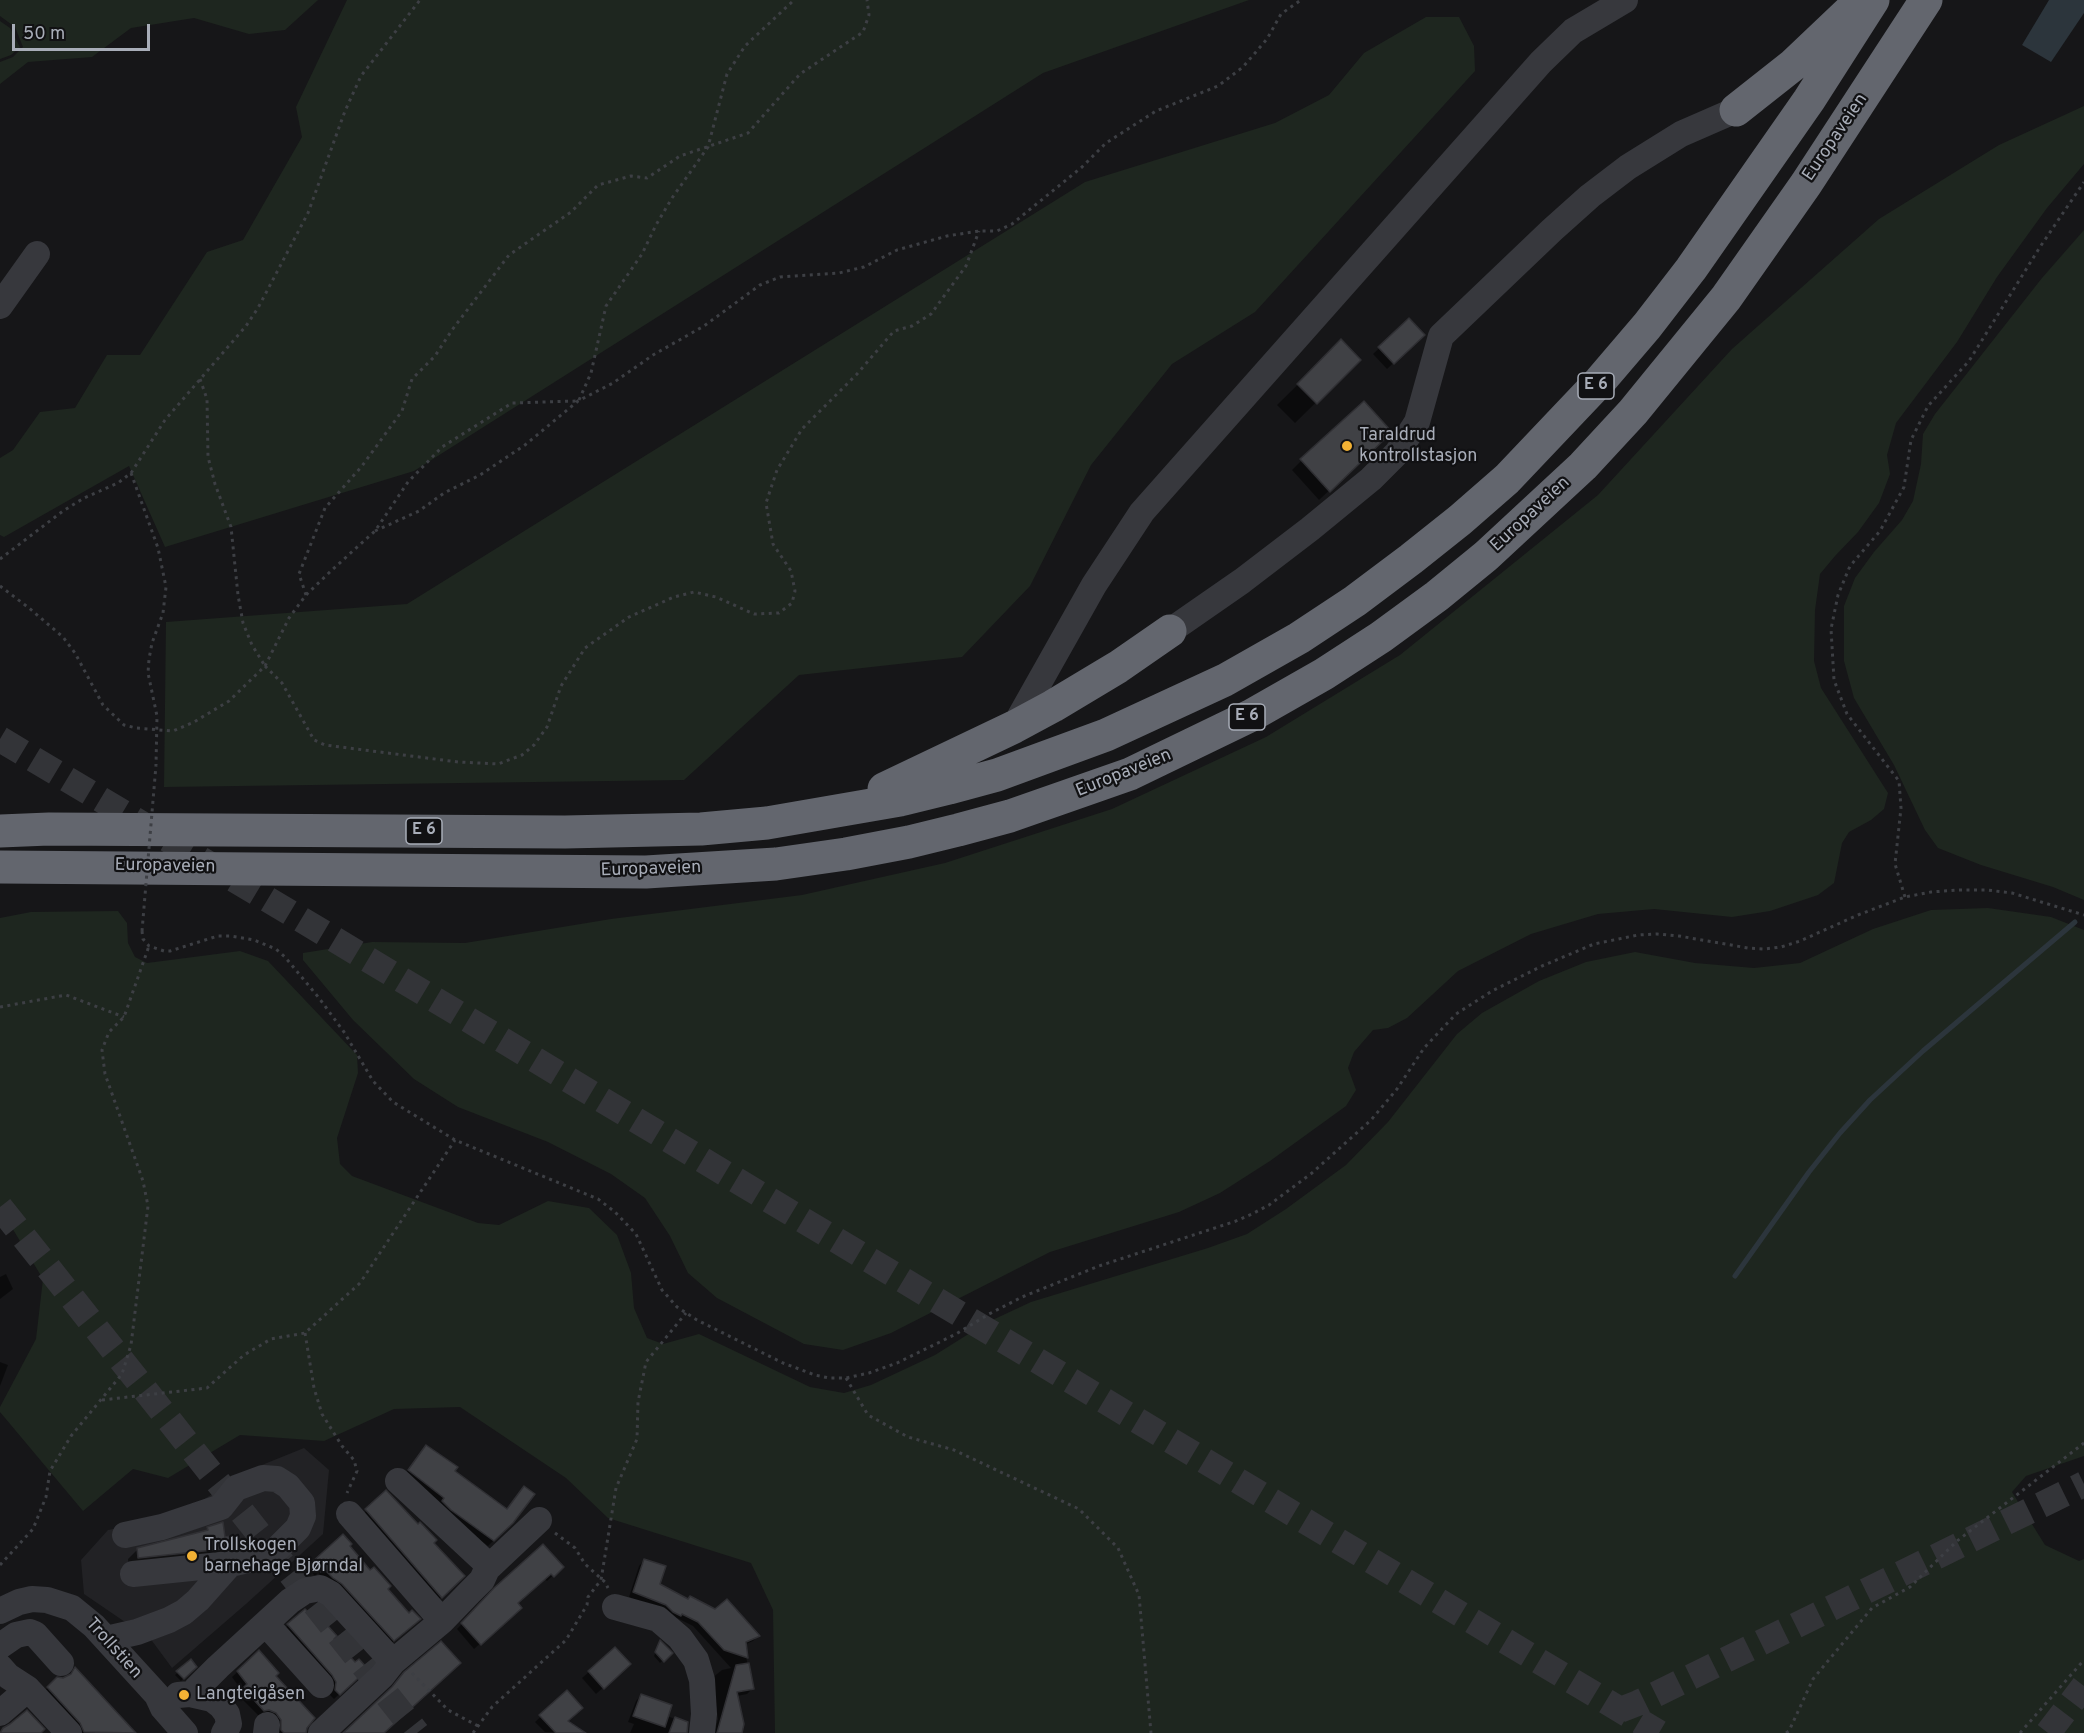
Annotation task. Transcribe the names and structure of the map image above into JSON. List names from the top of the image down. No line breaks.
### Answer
{"streets":{"highway":["Europaveien","E 6"],"street":["Trollstien"]},"crossings":[["Europaveien","E 6"]],"places":["Taraldrud kontrollstasjon","Trollskogen barnehage Bjørndal","Langteigåsen"],"scale_bar":"50 m"}
